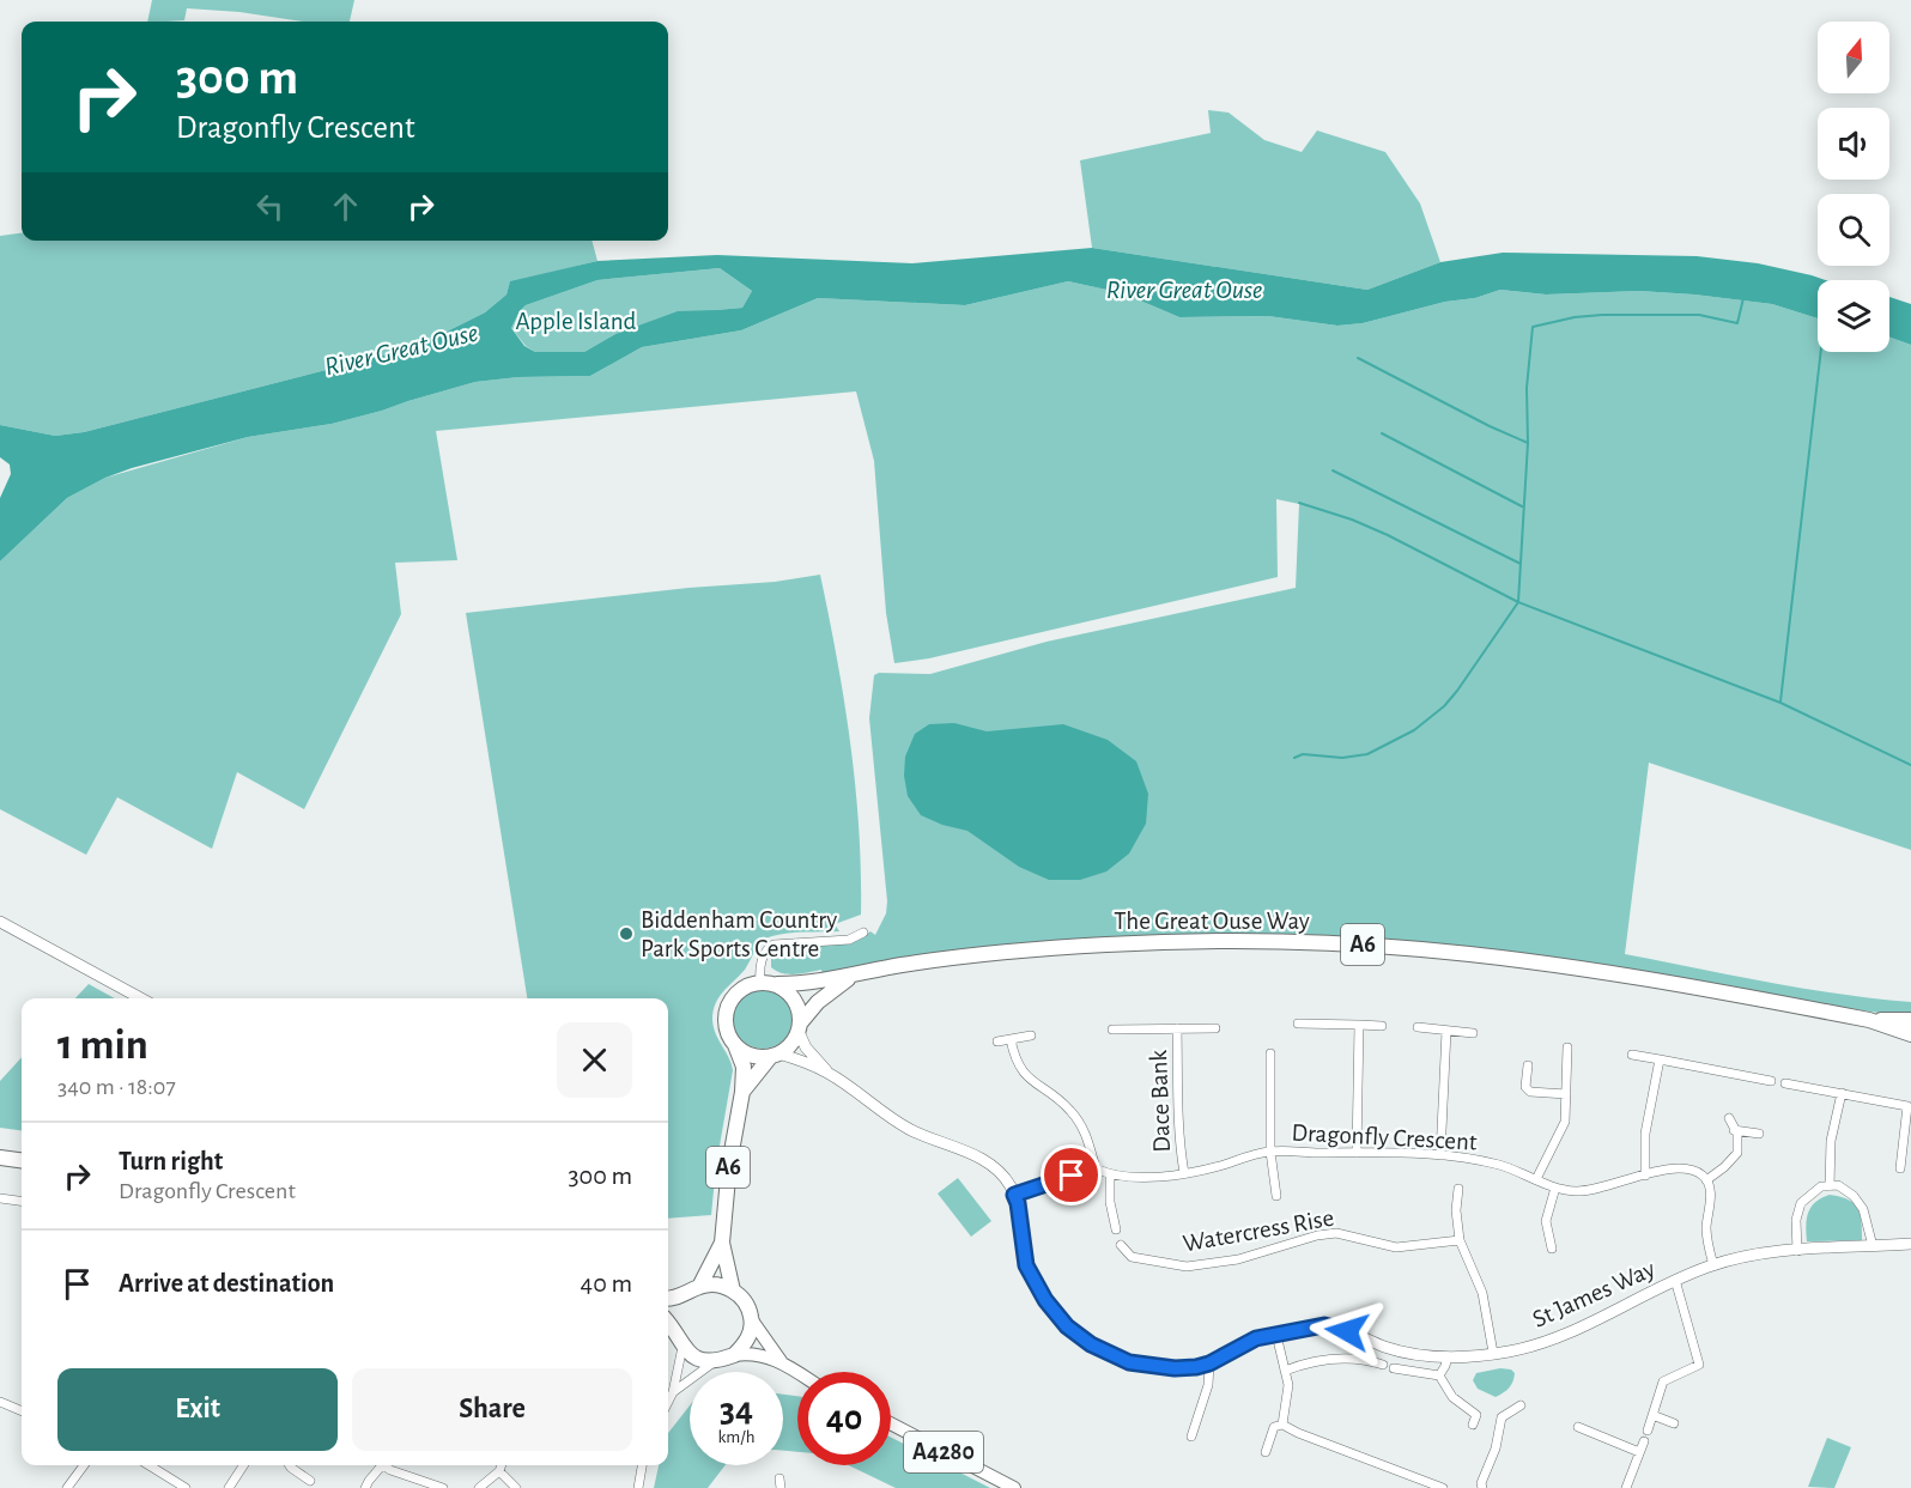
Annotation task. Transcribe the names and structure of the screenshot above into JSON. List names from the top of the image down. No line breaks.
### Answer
{"streets":{"highway":["The Great Ouse Way","A6"],"main road":["A4280"],"street":["Dace Bank","Dragonfly Crescent","Watercress Rise","St James Way"]},"crossings":[["The Great Ouse Way","A6"],["Dace Bank","Dragonfly Crescent"]],"water":["River Great Ouse"],"parks":["Apple Island"],"places":["Biddenham Country Park Sports Centre"],"north":"top","page":{"turn":["300 m","Dragonfly Crescent"],"heading":["1 min","340 m · 18:07"],"list":[{"name":"Turn right","note":"Dragonfly Crescent","value":"300 m"},{"name":"Arrive at destination","value":"40 m"}],"buttons":["Exit","Share"],"speed":"34 km/h","limit":"40"}}
